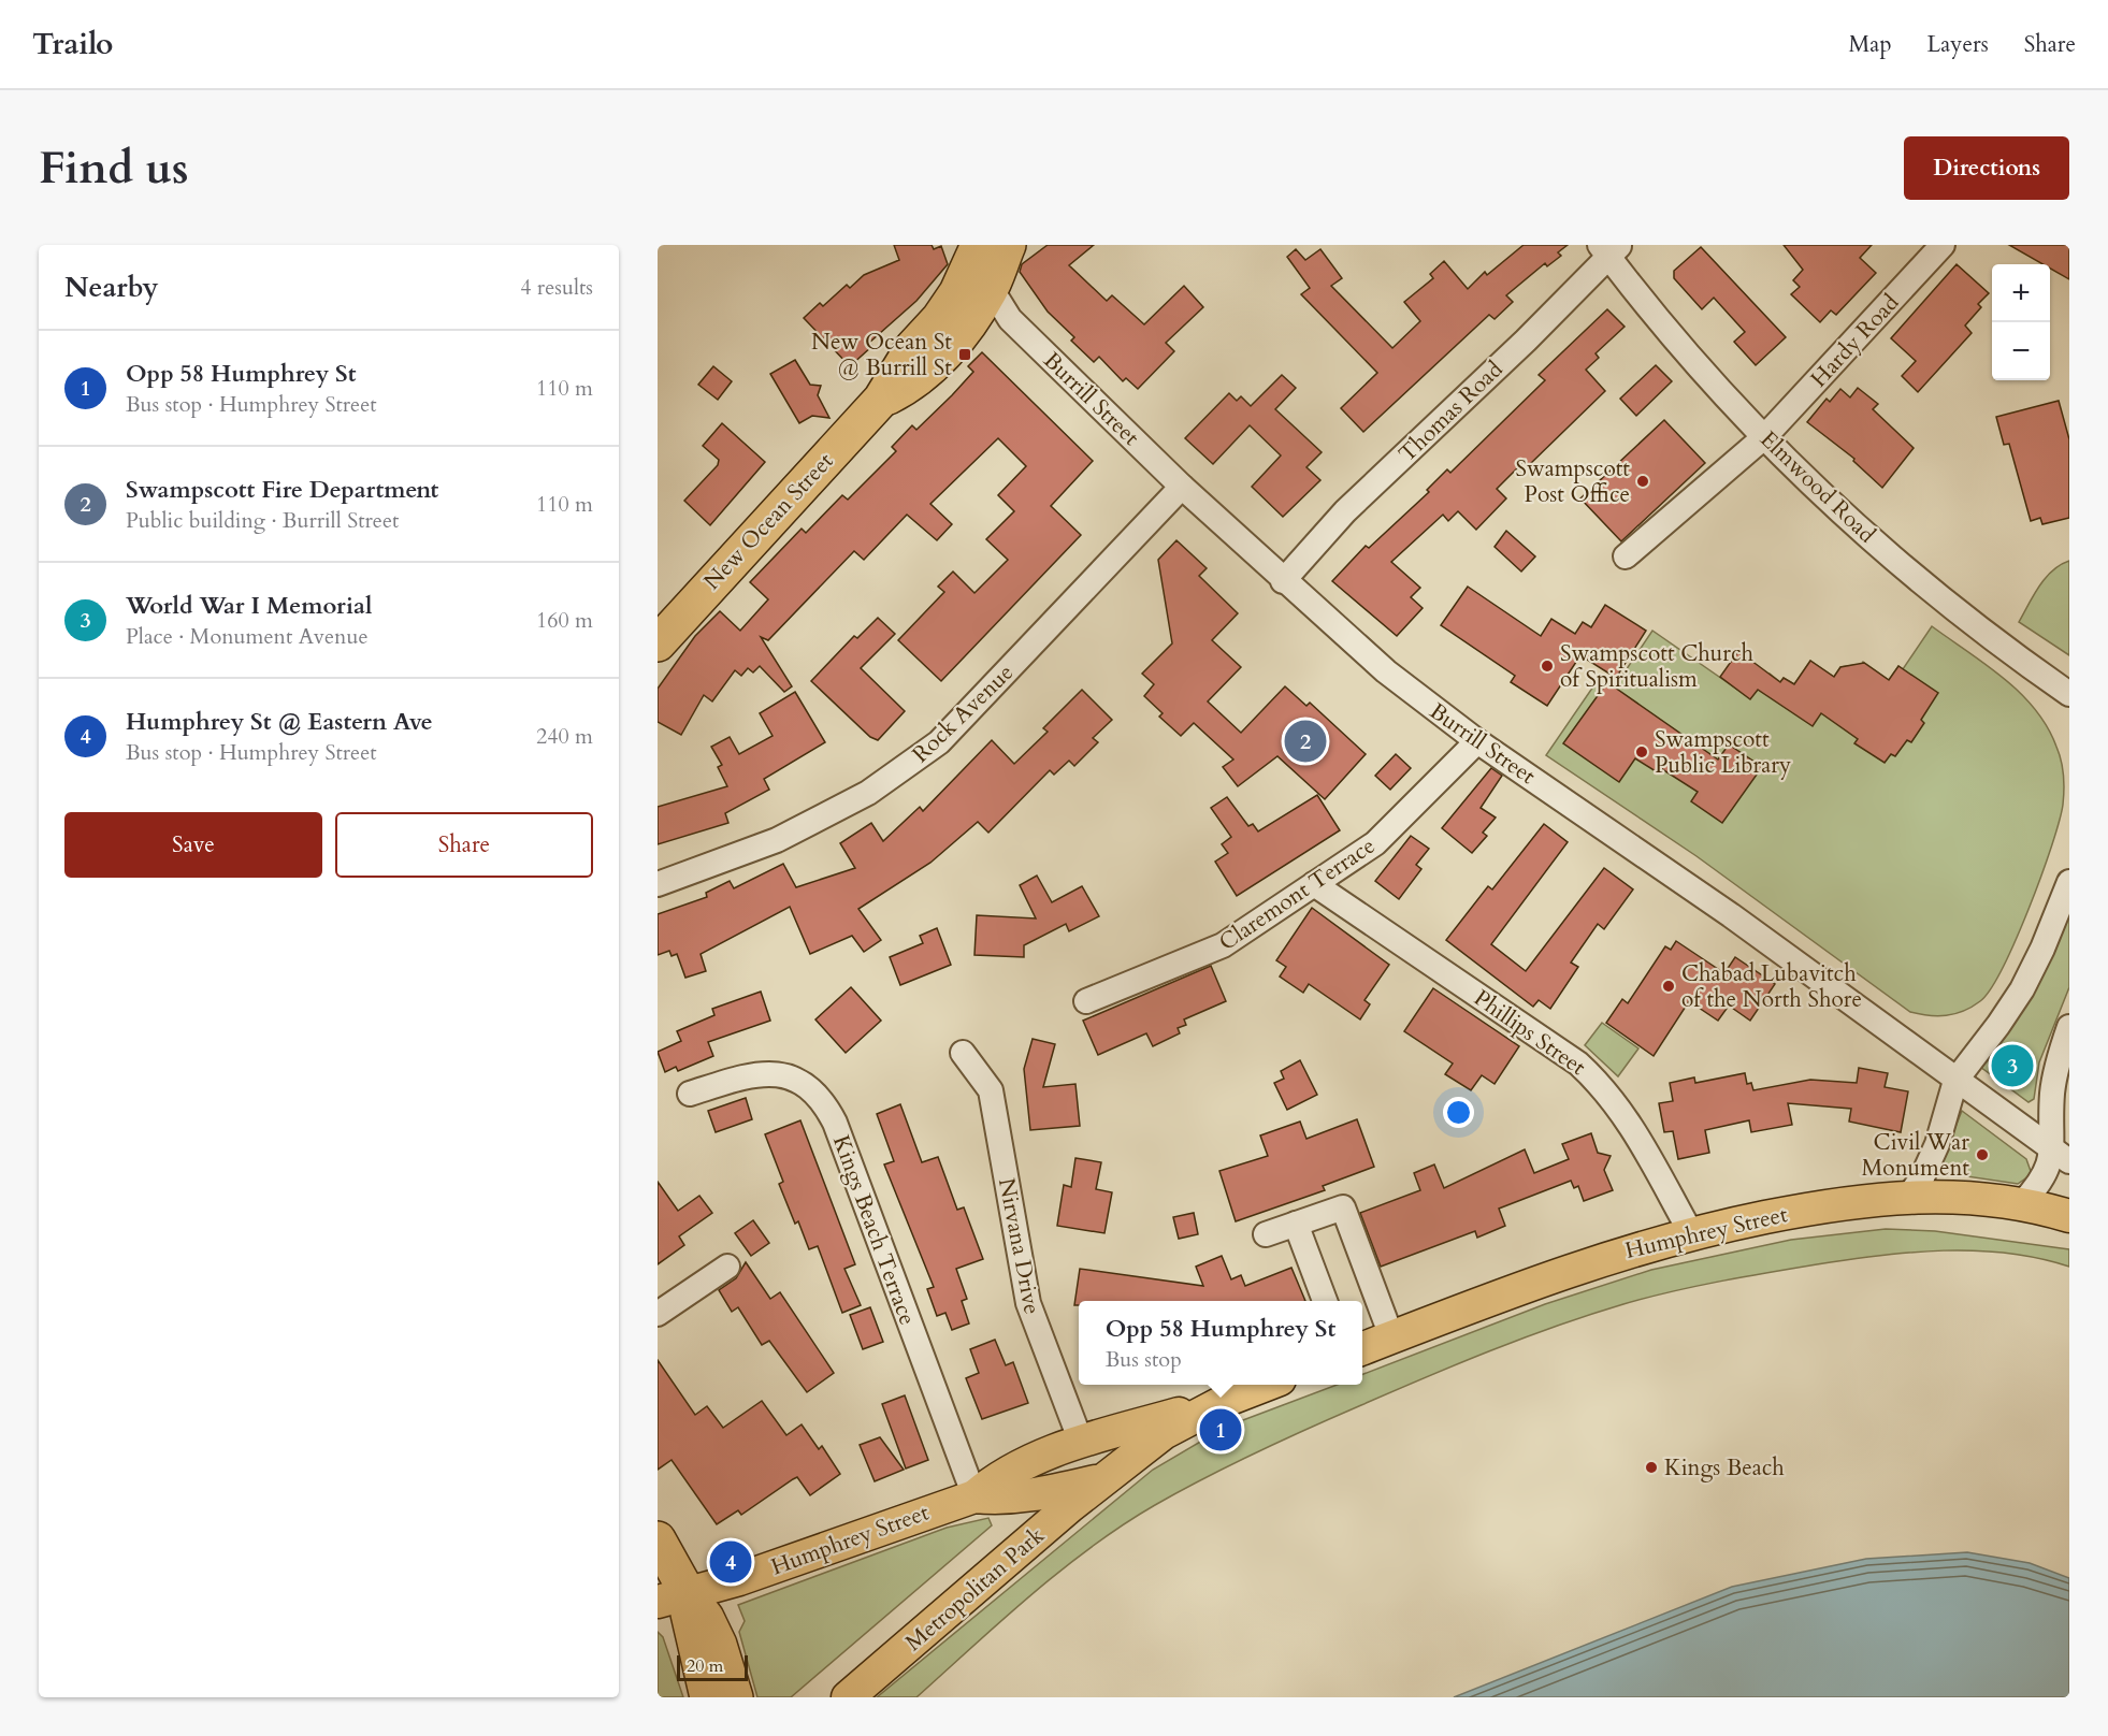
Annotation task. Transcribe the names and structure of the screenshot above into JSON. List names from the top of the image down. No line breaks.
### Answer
{"streets":{"highway":["New Ocean Street"],"main road":["Humphrey Street","Metropolitan Park"],"street":["Hardy Road","Burrill Street","Thomas Road","Elmwood Road","Rock Avenue","Claremont Terrace","Phillips Street","Kings Beach Terrace","Nirvana Drive"]},"crossings":[["Hardy Road","Elmwood Road"],["Burrill Street","Thomas Road"],["Burrill Street","New Ocean Street"],["Burrill Street","Rock Avenue"],["Burrill Street","Claremont Terrace"],["Thomas Road","Elmwood Road"],["Claremont Terrace","Phillips Street"],["Phillips Street","Humphrey Street"],["Kings Beach Terrace","Humphrey Street"],["Humphrey Street","Nirvana Drive"],["Humphrey Street","Metropolitan Park"]],"places":{"transit":["New Ocean St @ Burrill St"],"other":["Swampscott Post Office","Swampscott Church of Spiritualism","Swampscott Public Library","Chabad Lubavitch of the North Shore","Civil War Monument","Kings Beach"]},"scale_bar":"20 m","page":{"header":"Trailo","nav":["Map","Layers","Share"],"buttons":["Directions",["Save","Share"]],"title":"Find us","heading":["Nearby","4 results"],"map_buttons":["+","−"],"list":[{"mark":"1","name":"Opp 58 Humphrey St","note":"Bus stop · Humphrey Street","value":"110 m"},{"mark":"2","name":"Swampscott Fire Department","note":"Public building · Burrill Street","value":"110 m"},{"mark":"3","name":"World War I Memorial","note":"Place · Monument Avenue","value":"160 m"},{"mark":"4","name":"Humphrey St @ Eastern Ave","note":"Bus stop · Humphrey Street","value":"240 m"}],"pins":["2","3","1","4"],"popup":["Opp 58 Humphrey St","Bus stop"],"scale":"20 m"}}
